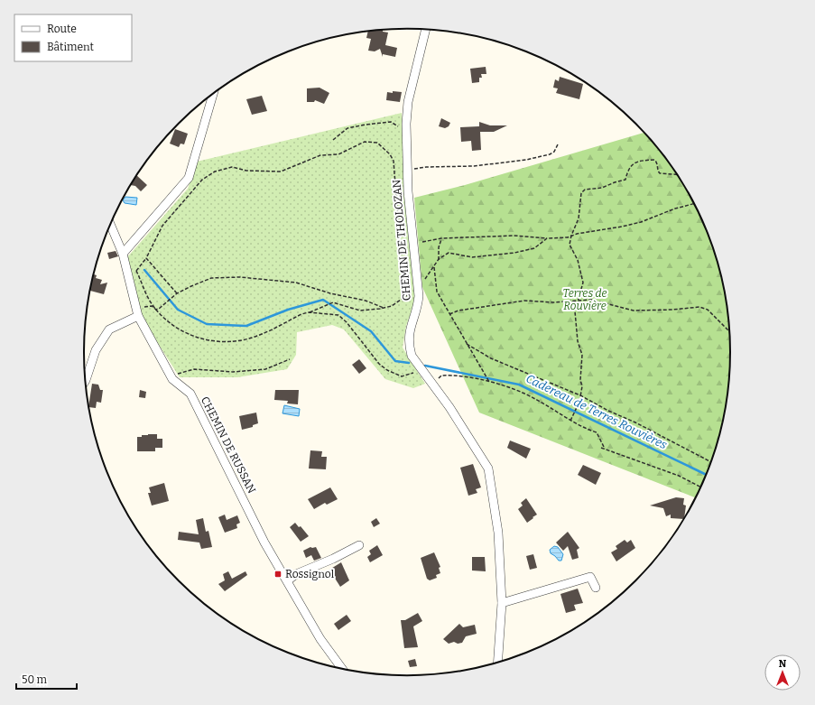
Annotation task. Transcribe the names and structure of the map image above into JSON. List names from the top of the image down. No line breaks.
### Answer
{"streets":{"street":["CHEMIN DE THOLOZAN","CHEMIN DE RUSSAN"]},"water":["Cadereau de Terres Rouvières"],"parks":["Terres de Rouvière"],"places":{"transit":["Rossignol"]},"legend":["Route","Bâtiment"],"scale_bar":"50 m","north":"top"}
